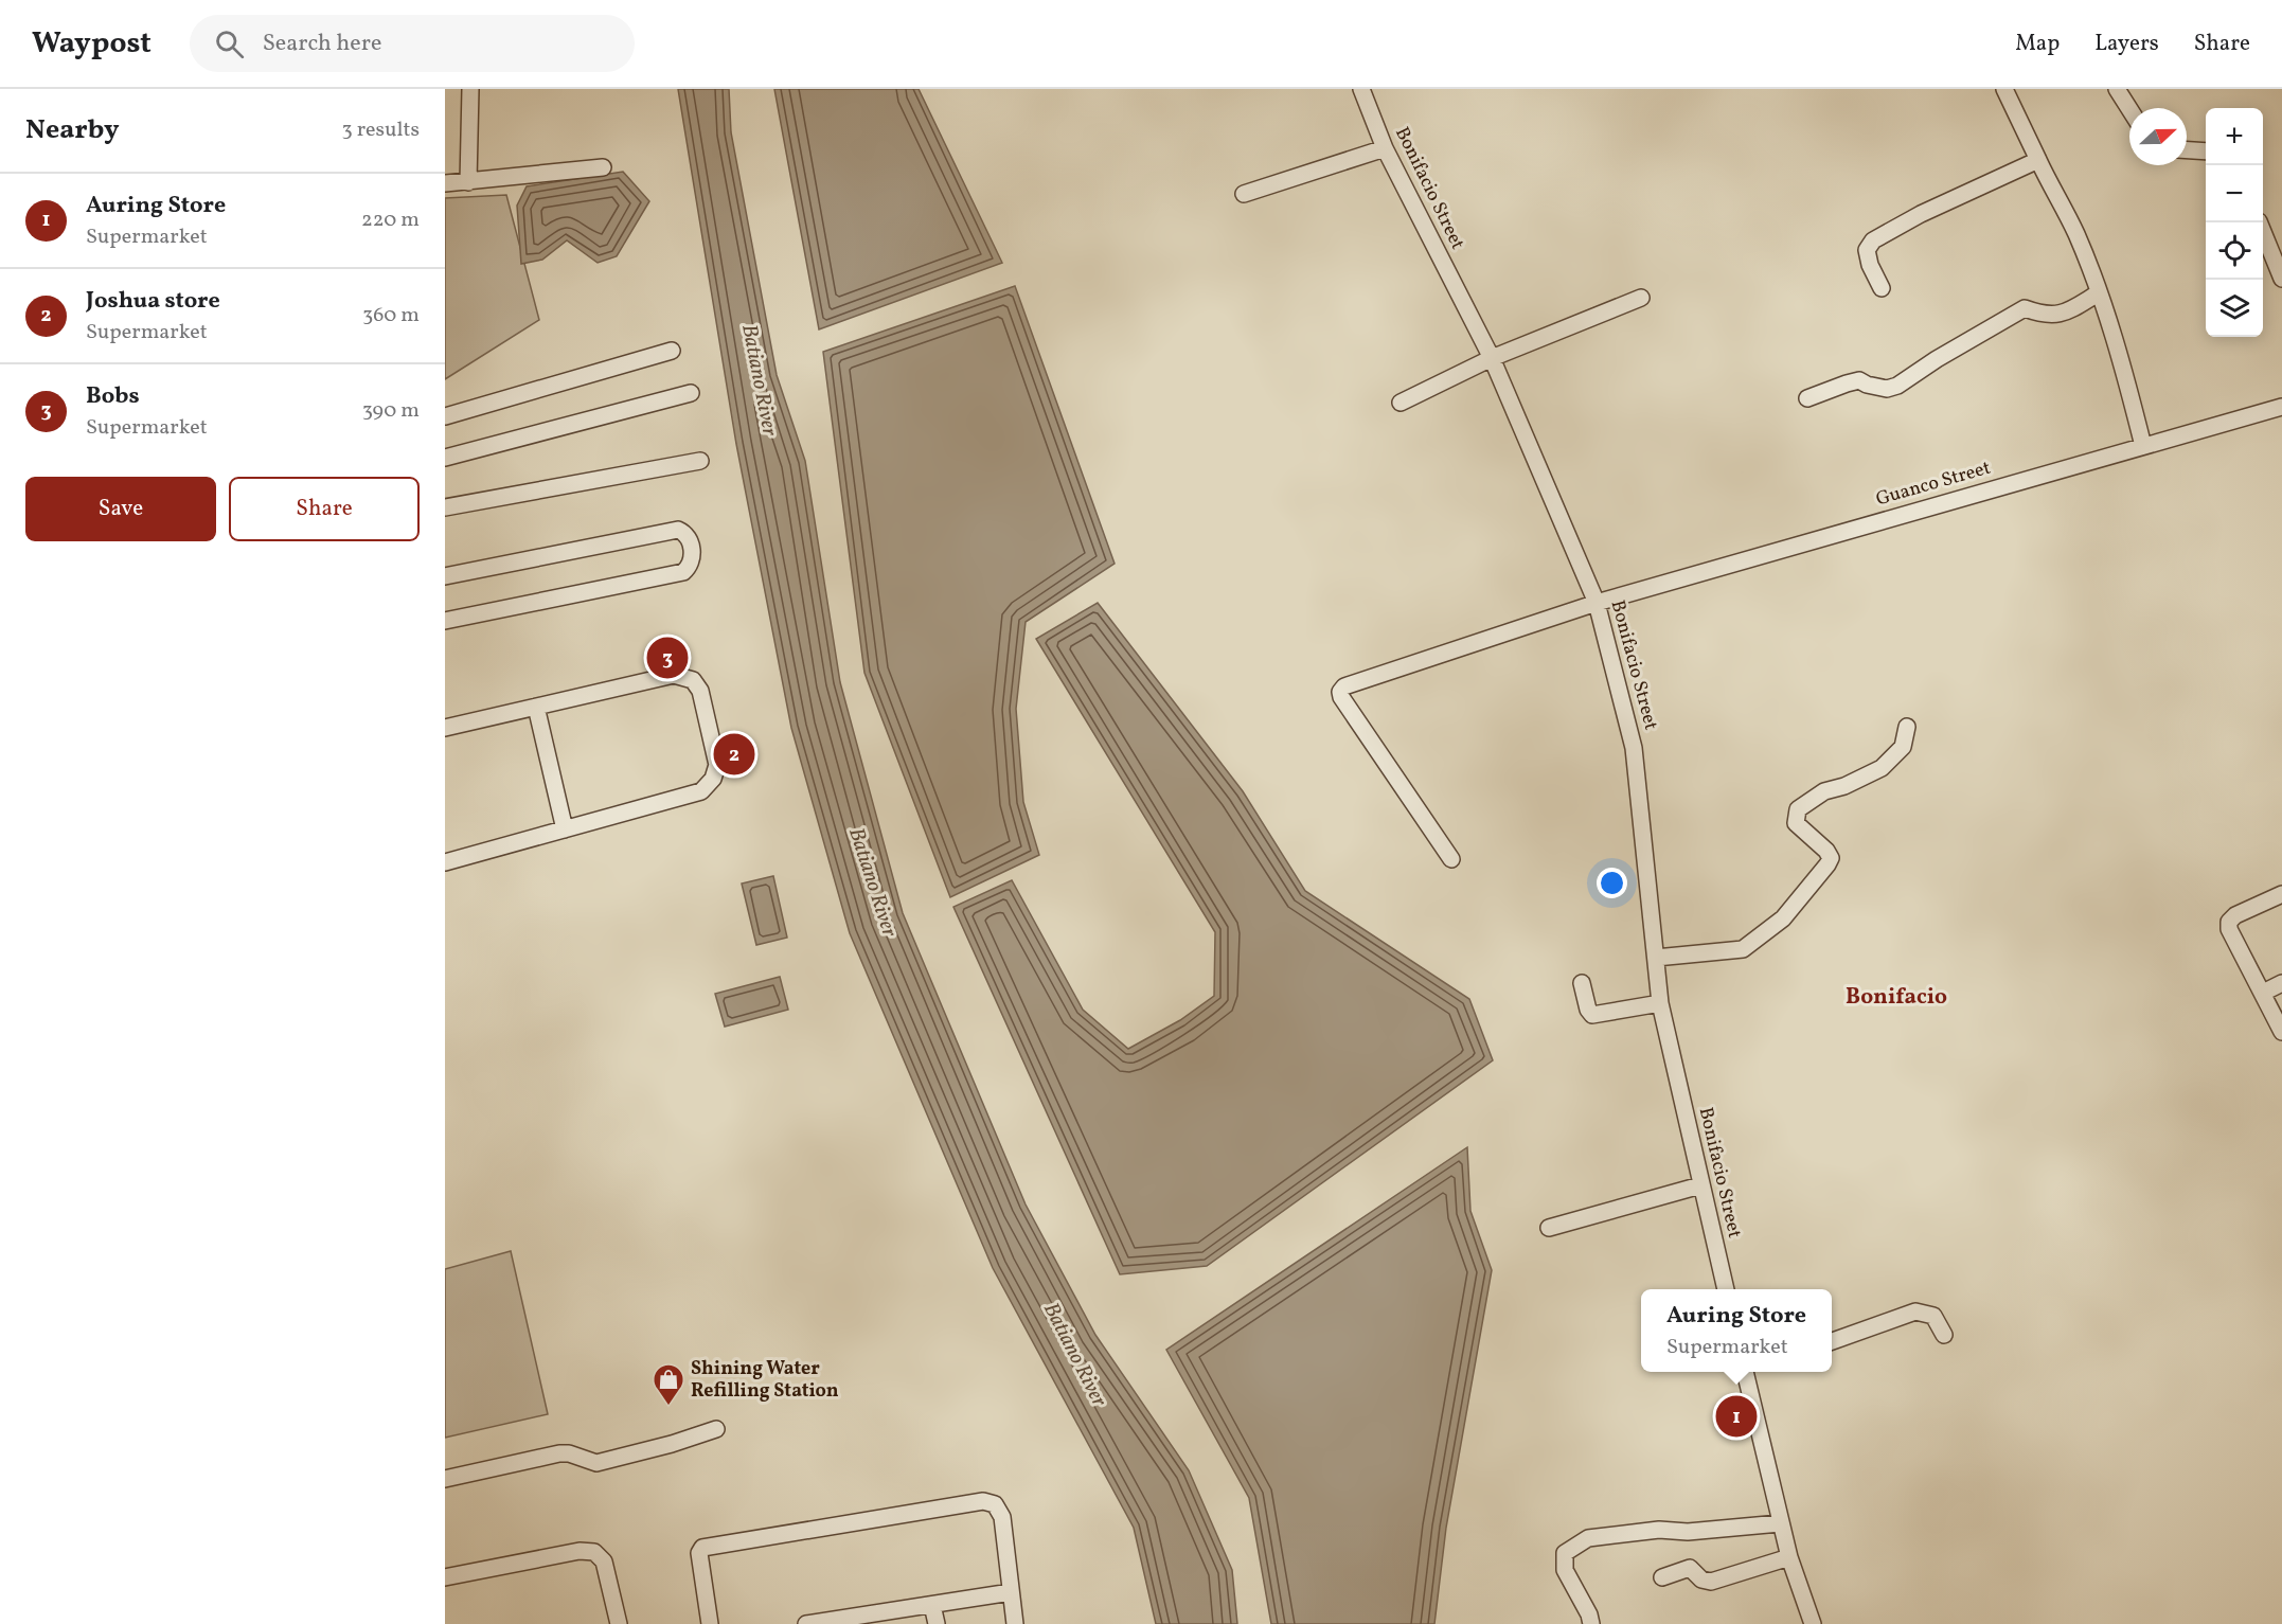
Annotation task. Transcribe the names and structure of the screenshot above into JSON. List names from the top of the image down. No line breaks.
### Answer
{"streets":{"street":["Bonifacio Street","Guanco Street"]},"crossings":[["Bonifacio Street","Guanco Street"]],"districts":["Bonifacio"],"water":["Batiano River"],"places":{"shop":["Shining Water Refilling Station"]},"north":"right","page":{"header":"Waypost","search":"Search here","nav":["Map","Layers","Share"],"heading":["Nearby","3 results"],"map_buttons":["+","−"],"list":[{"mark":"1","name":"Auring Store","note":"Supermarket","value":"220 m"},{"mark":"2","name":"Joshua store","note":"Supermarket","value":"360 m"},{"mark":"3","name":"Bobs","note":"Supermarket","value":"390 m"}],"buttons":["Save","Share"],"pins":["3","2","1"],"popup":["Auring Store","Supermarket"]}}
